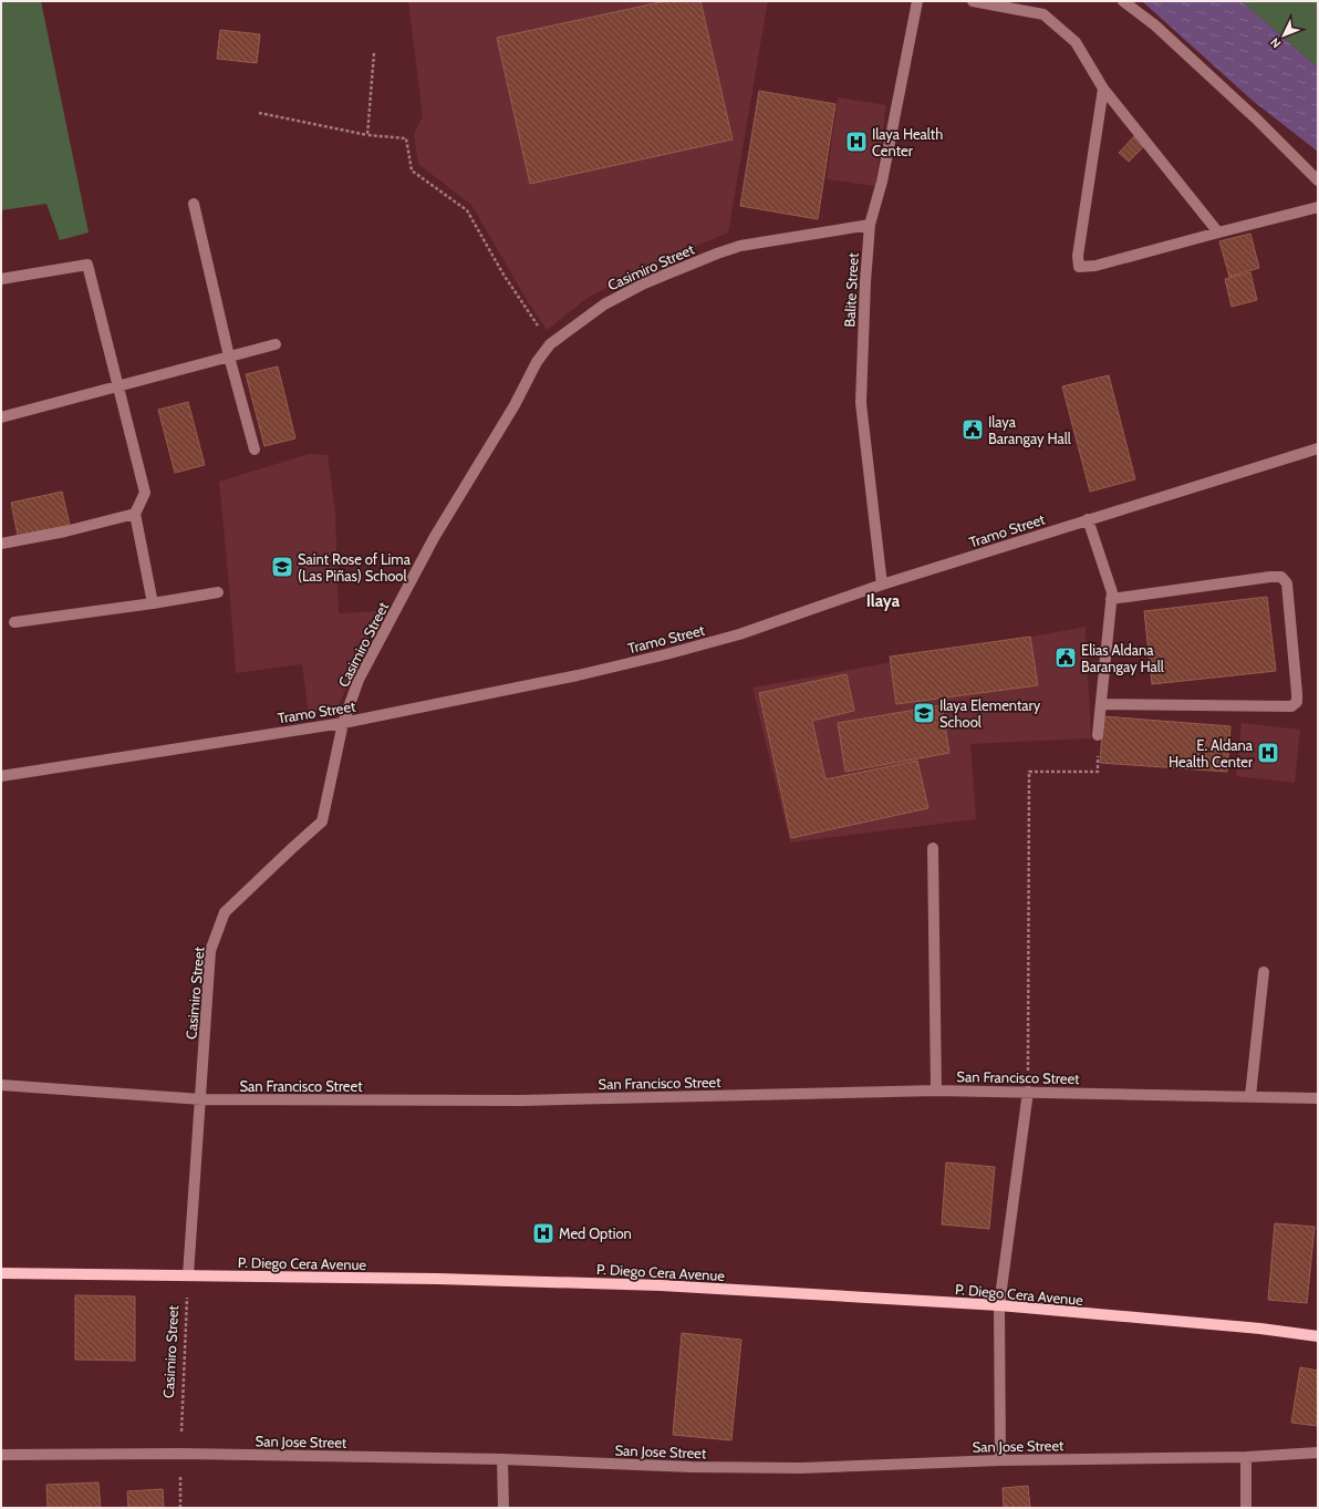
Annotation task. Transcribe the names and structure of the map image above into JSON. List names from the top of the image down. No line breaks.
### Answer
{"streets":{"main road":["P. Diego Cera Avenue"],"street":["Casimiro Street","Balite Street","Tramo Street","San Francisco Street","San Jose Street"]},"crossings":[["Casimiro Street","Balite Street"],["Casimiro Street","Tramo Street"],["Casimiro Street","San Francisco Street"],["Casimiro Street","P. Diego Cera Avenue"],["Casimiro Street","San Jose Street"],["Balite Street","Tramo Street"]],"districts":["Ilaya"],"places":{"hospital":["Ilaya Health Center","E. Aldana Health Center","Med Option"],"public building":["Ilaya Barangay Hall","Elias Aldana Barangay Hall"],"school or university":["Saint Rose of Lima (Las Piñas) School","Ilaya Elementary School"]},"north":"bottom left"}
